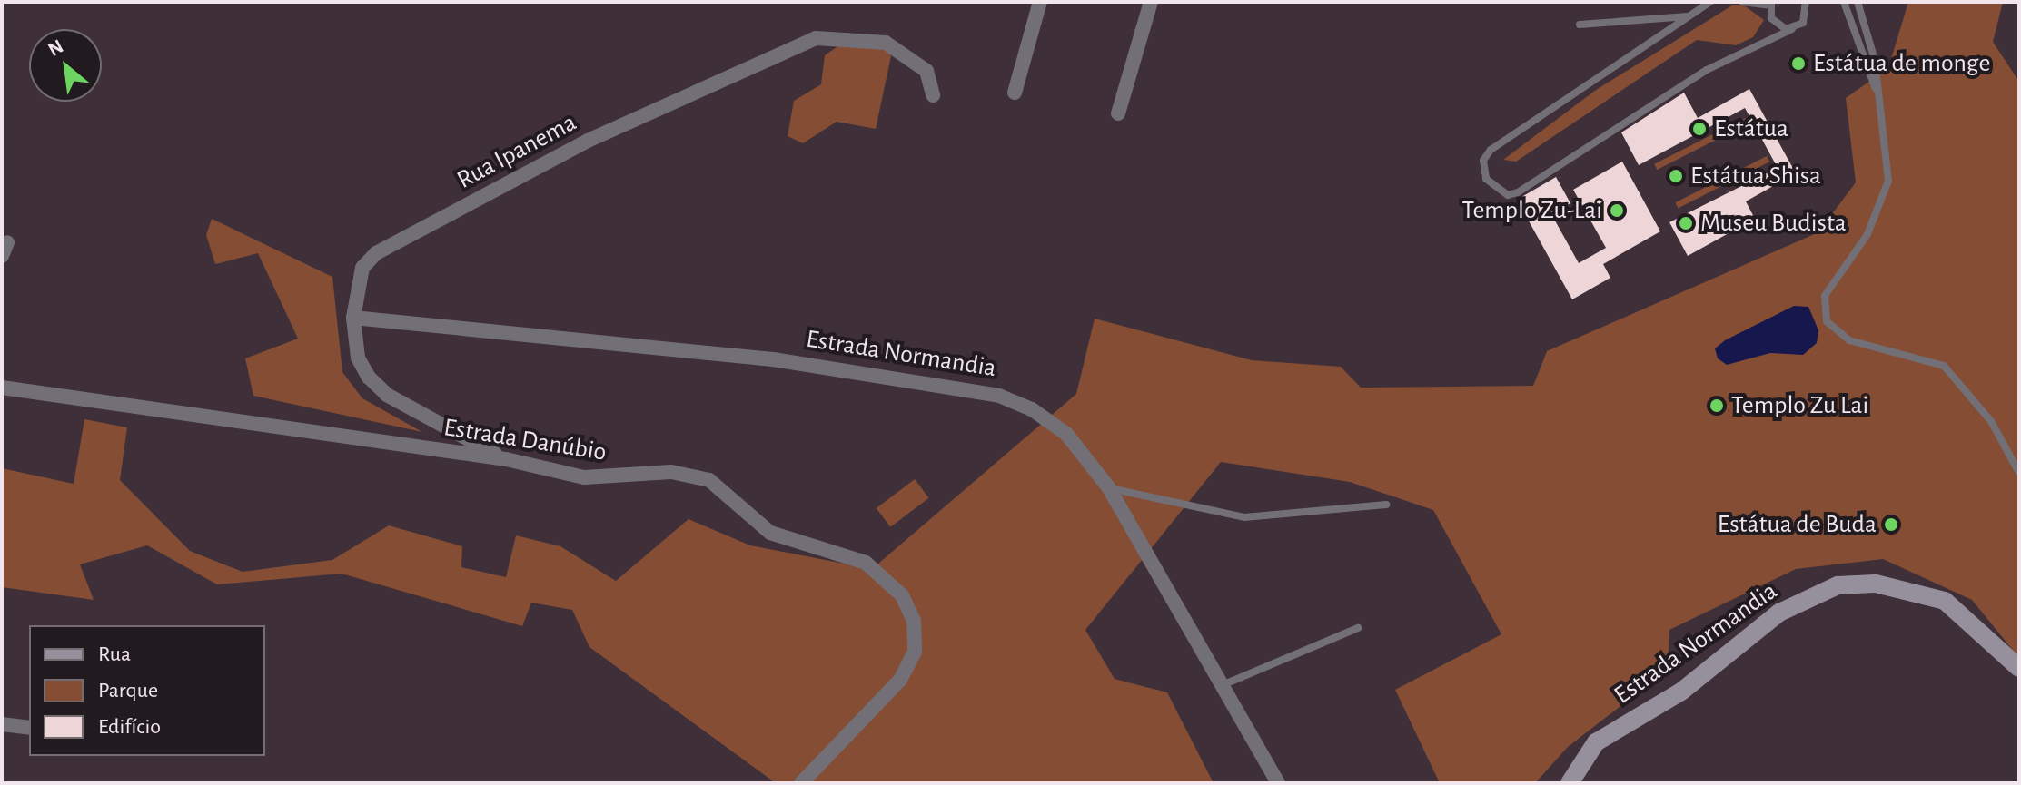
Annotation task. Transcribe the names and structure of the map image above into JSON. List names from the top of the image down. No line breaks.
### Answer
{"streets":{"street":["Rua Ipanema","Estrada Normandia","Estrada Danúbio"]},"crossings":[["Rua Ipanema","Estrada Normandia"],["Rua Ipanema","Estrada Danúbio"]],"places":["Estátua de monge","Estátua","Estátua Shisa","Templo Zu-Lai","Museu Budista","Templo Zu Lai","Estátua de Buda"],"legend":["Rua","Parque","Edifício"],"north":"top left"}
